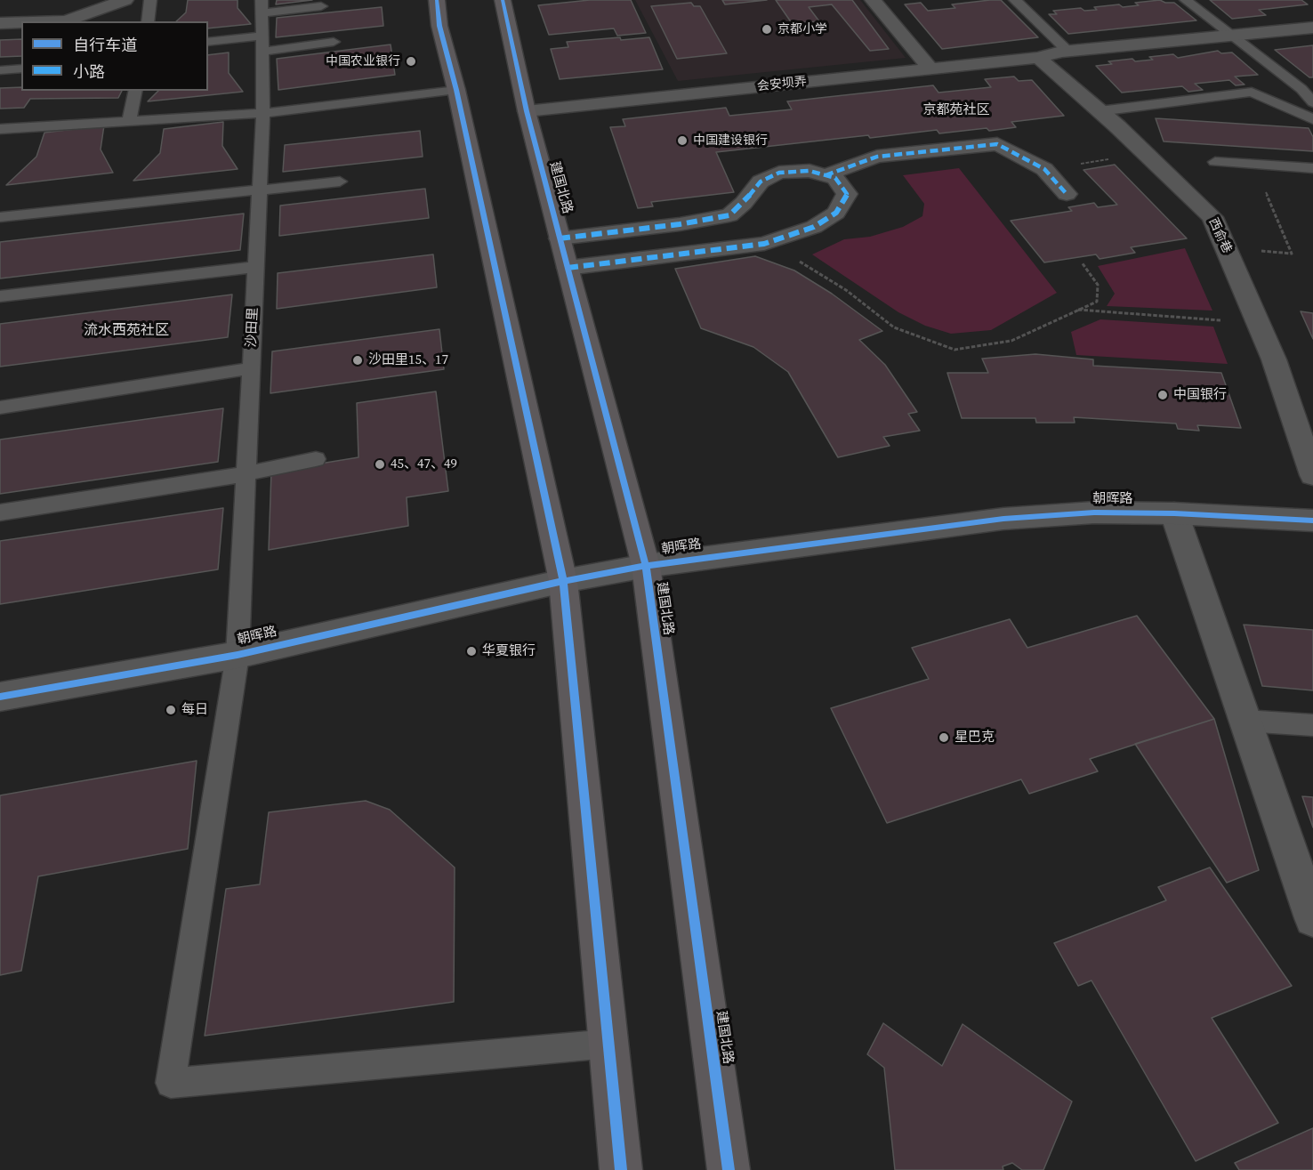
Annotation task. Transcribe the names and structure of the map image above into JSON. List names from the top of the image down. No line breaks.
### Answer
{"streets":{"main road":["建国北路"],"street":["会安坝弄","西俞巷","朝晖路"],"lane":["沙田里"]},"crossings":[["会安坝弄","建国北路"],["会安坝弄","西俞巷"],["建国北路","朝晖路"],["沙田里","朝晖路"]],"districts":["京都苑社区","流水西苑社区"],"places":["京都小学","中国农业银行","中国建设银行","沙田里15、17","中国银行","45、47、49","华夏银行","每日","星巴克"],"legend":["自行车道","小路"]}
